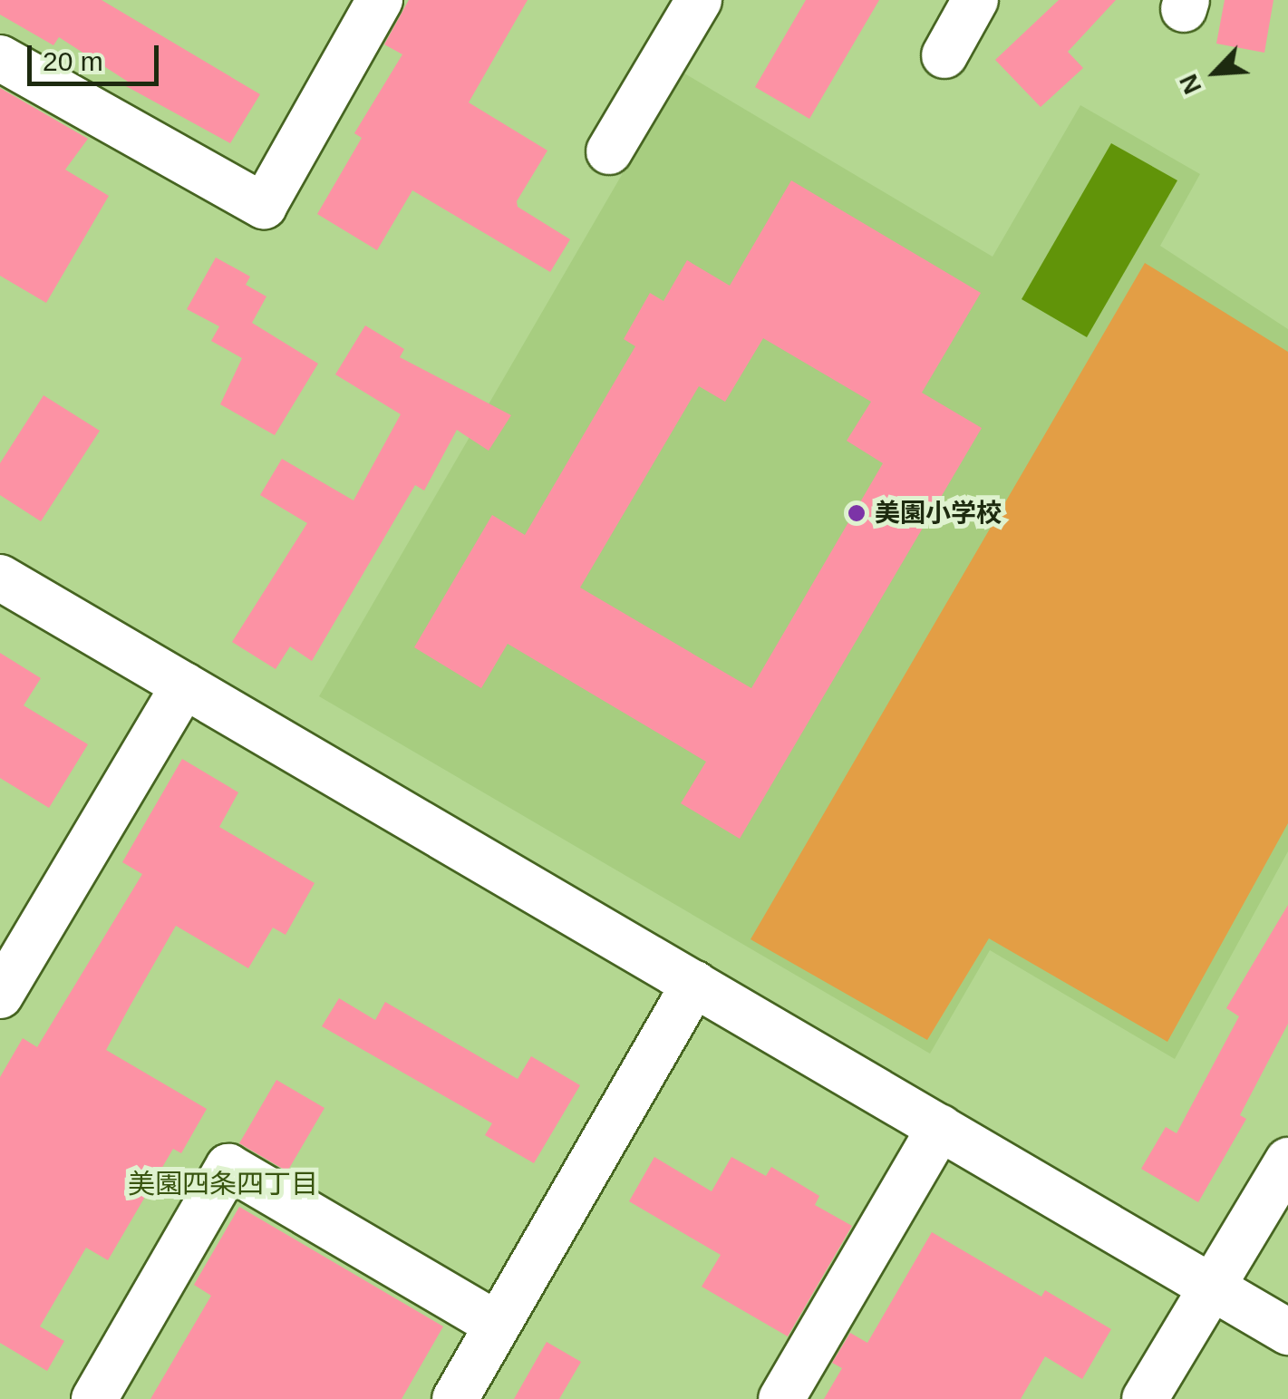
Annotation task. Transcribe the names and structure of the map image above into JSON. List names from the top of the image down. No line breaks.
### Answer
{"districts":["美園四条四丁目"],"places":["美園小学校"],"scale_bar":"20 m","north":"bottom left"}
